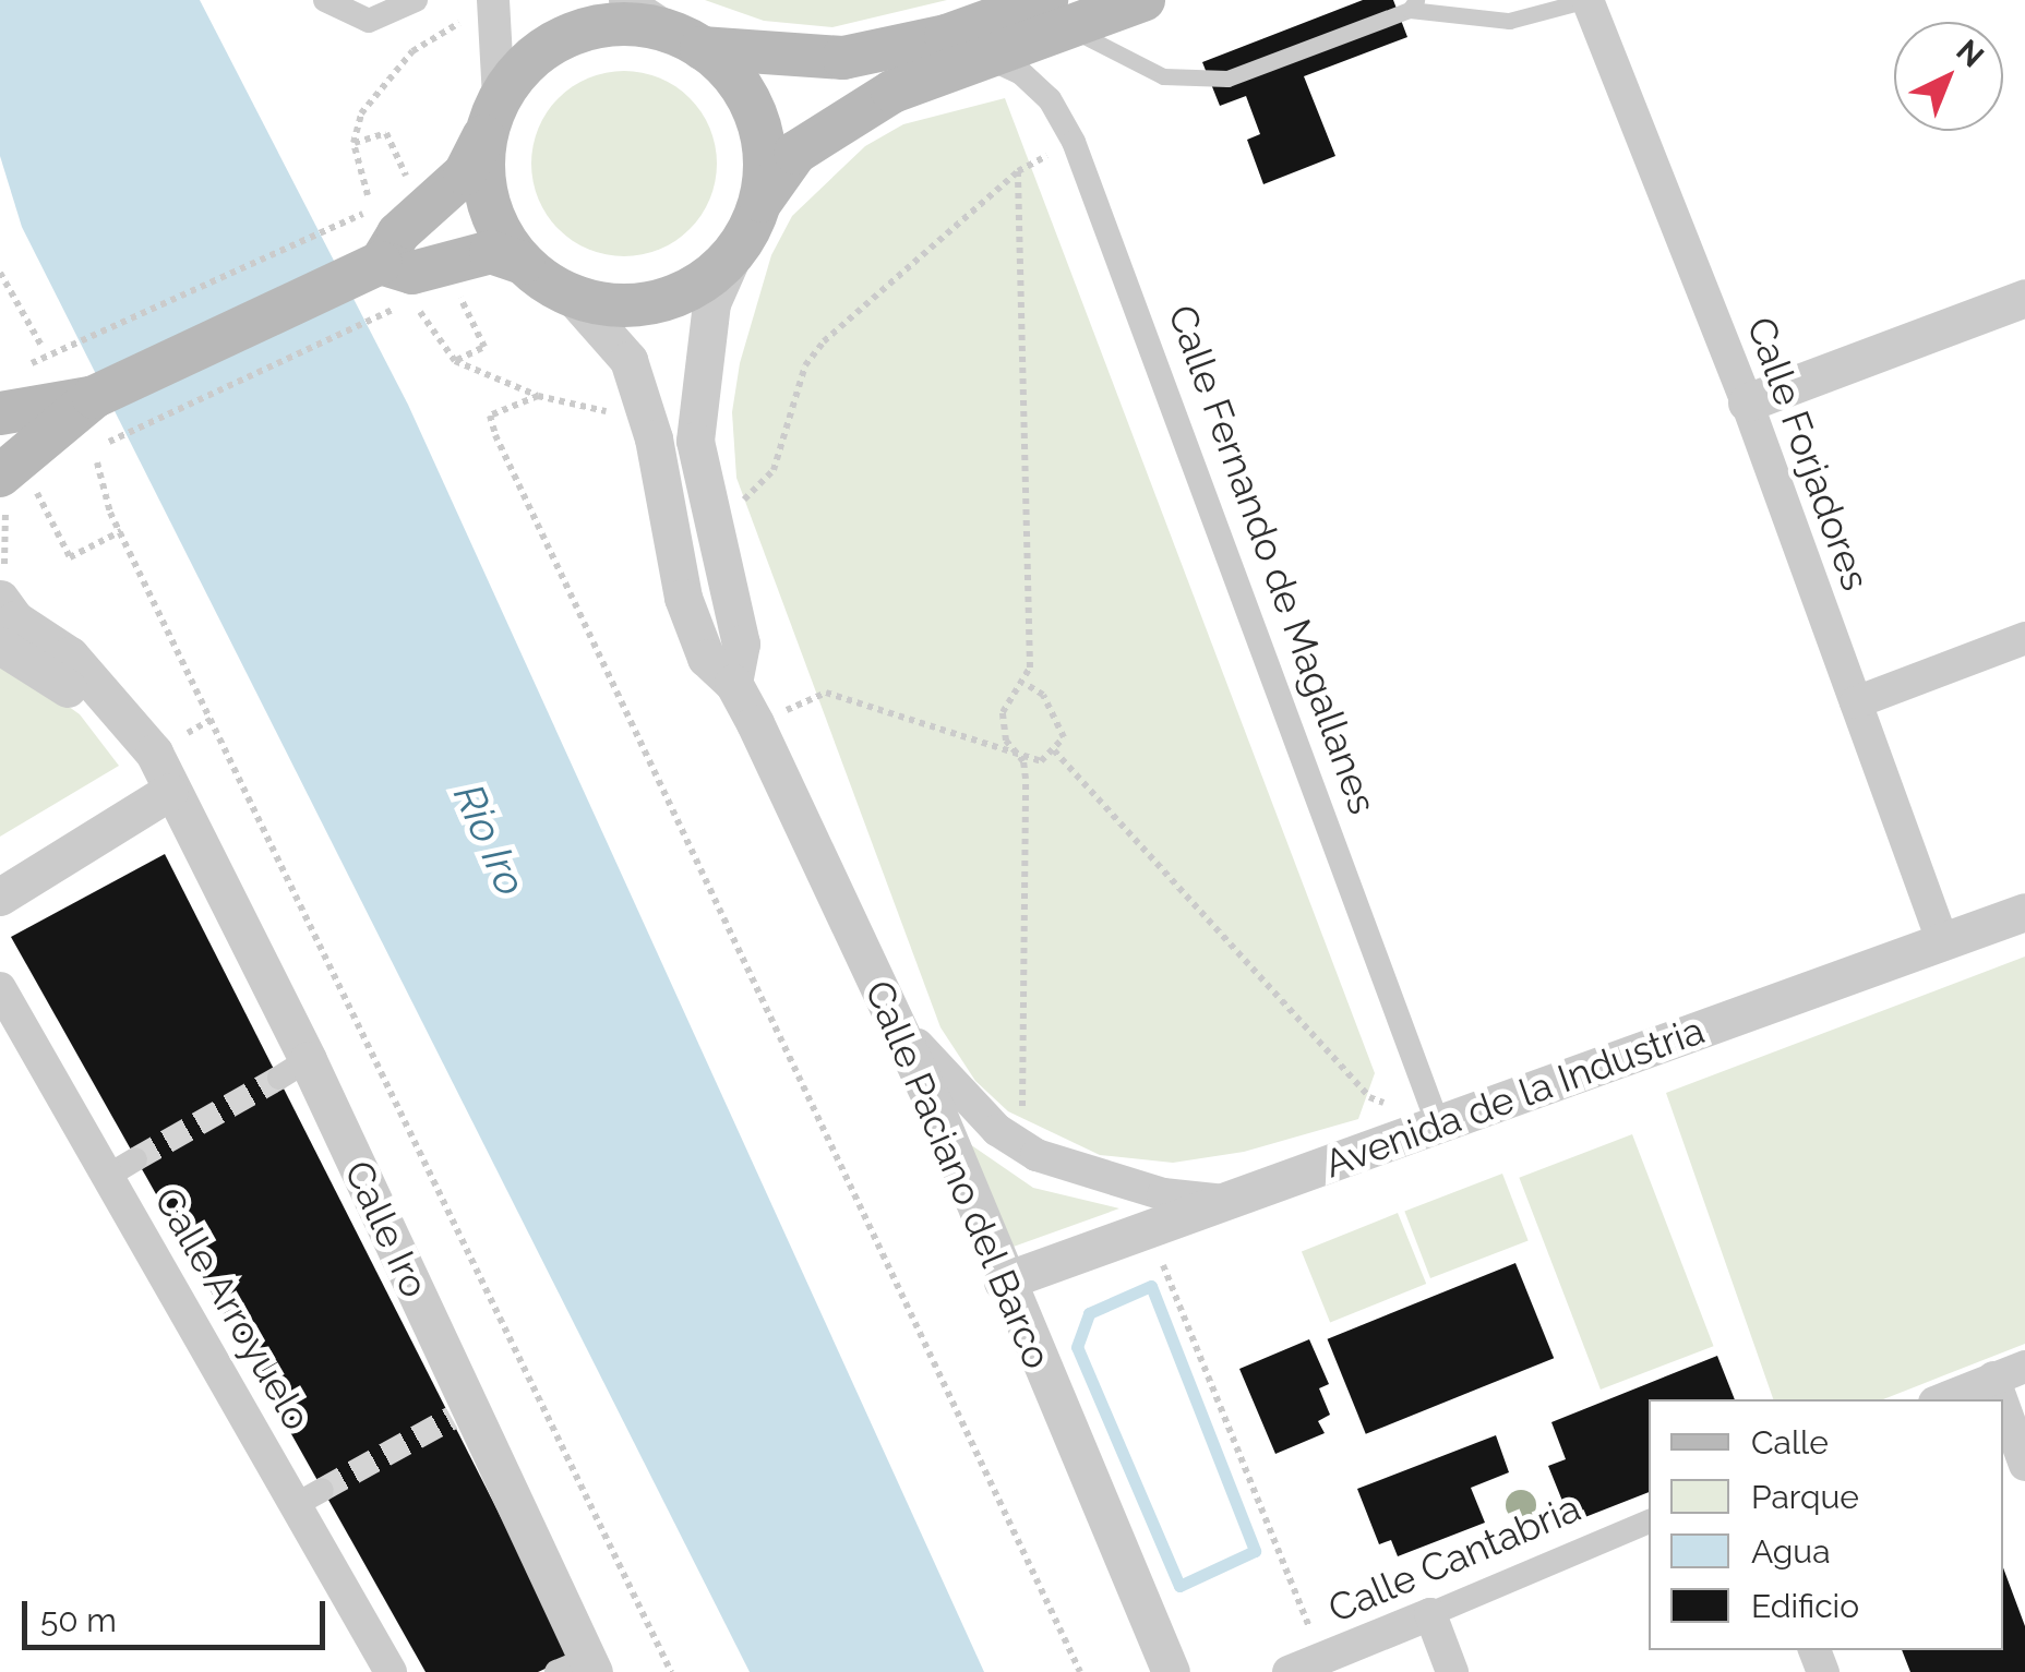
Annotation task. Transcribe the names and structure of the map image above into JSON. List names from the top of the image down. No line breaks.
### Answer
{"streets":{"street":["Calle Forjadores","Calle Fernando de Magallanes","Avenida de la Industria","Calle Paciano del Barco","Calle Iro","Calle Arroyuelo","Calle Cantabria"]},"crossings":[["Calle Forjadores","Avenida de la Industria"],["Calle Fernando de Magallanes","Avenida de la Industria"],["Avenida de la Industria","Calle Paciano del Barco"]],"water":["Rio Iro"],"legend":["Calle","Parque","Agua","Edificio"],"scale_bar":"50 m","north":"top right"}
